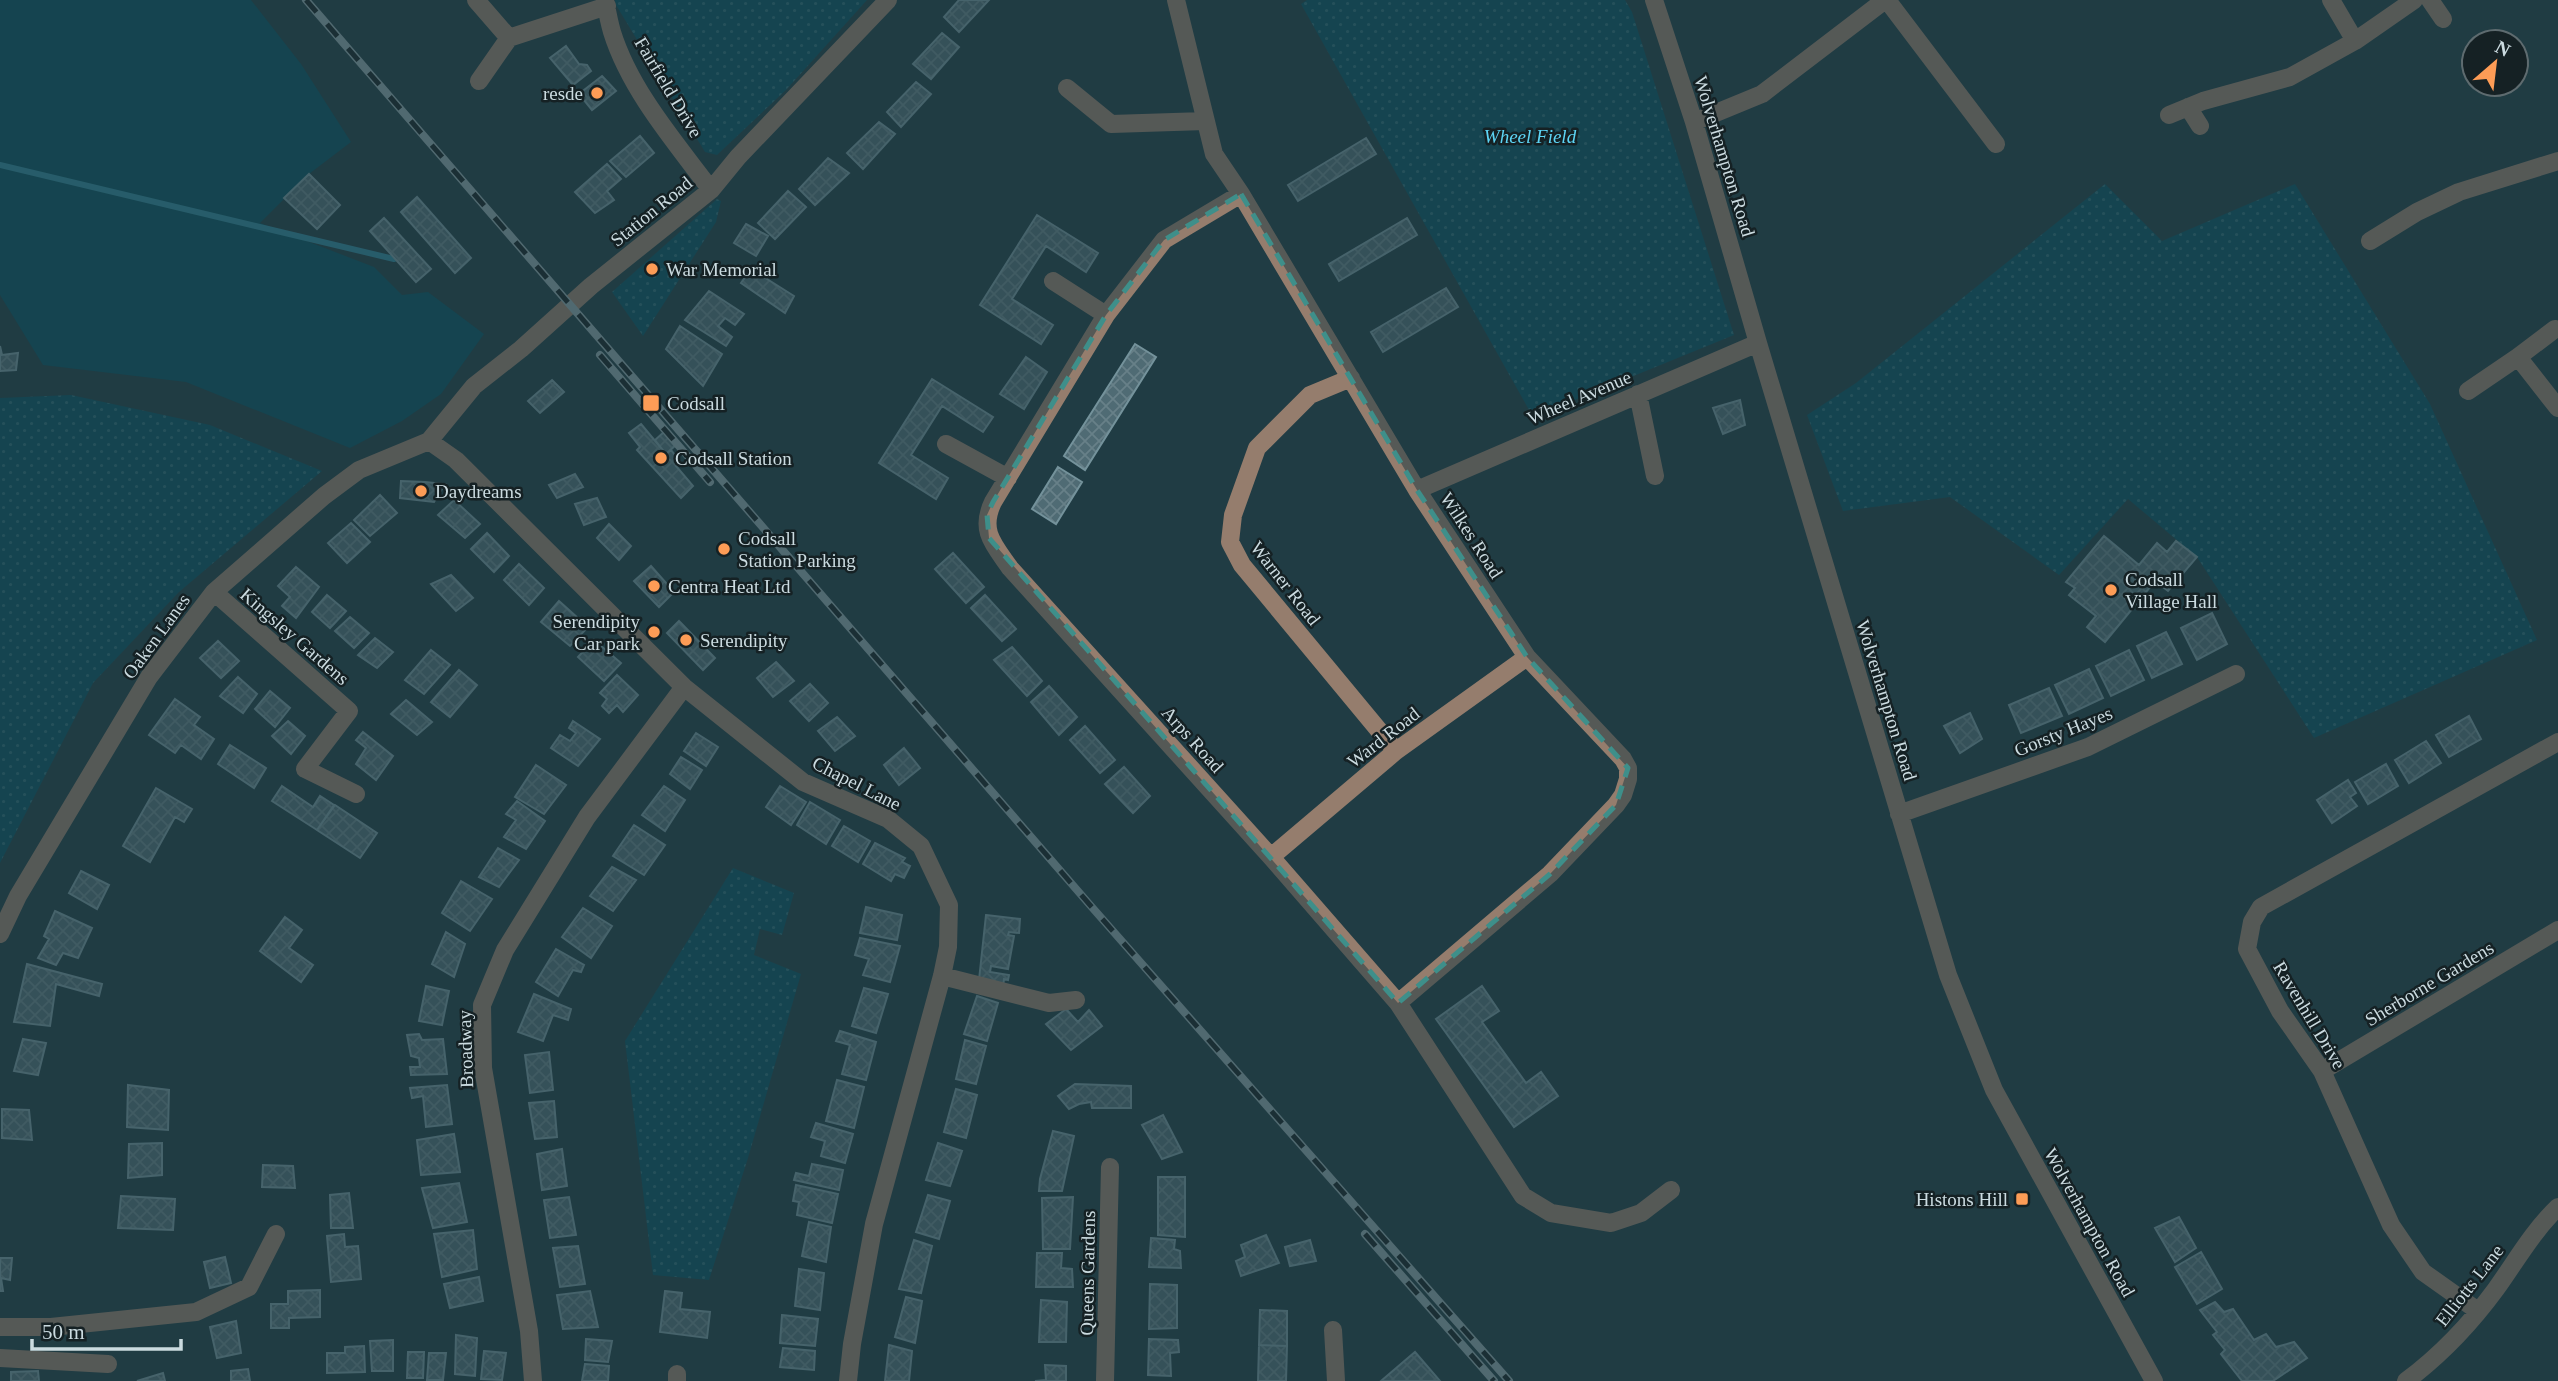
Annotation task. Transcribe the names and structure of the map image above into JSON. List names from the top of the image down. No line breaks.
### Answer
{"streets":{"street":["Fairfield Drive","Wolverhampton Road","Station Road","Wheel Avenue","Wilkes Road","Warner Road","Oaken Lanes","Kingsley Gardens","Gorsty Hayes","Ward Road","Arps Road","Chapel Lane","Sherborne Gardens","Ravenhill Drive","Broadway","Queens Gardens","Elliotts Lane"]},"crossings":[["Fairfield Drive","Station Road"],["Wolverhampton Road","Wheel Avenue"],["Wolverhampton Road","Gorsty Hayes"],["Station Road","Oaken Lanes"],["Station Road","Chapel Lane"],["Wheel Avenue","Wilkes Road"],["Wilkes Road","Warner Road"],["Wilkes Road","Ward Road"],["Wilkes Road","Arps Road"],["Warner Road","Ward Road"],["Oaken Lanes","Kingsley Gardens"],["Oaken Lanes","Chapel Lane"],["Ward Road","Arps Road"],["Chapel Lane","Broadway"],["Sherborne Gardens","Ravenhill Drive"],["Ravenhill Drive","Elliotts Lane"]],"parks":["Wheel Field"],"places":{"other":["resde","War Memorial","Codsall Station","Daydreams","Codsall Station Parking","Centra Heat Ltd","Codsall Village Hall","Serendipity Car park","Serendipity"],"transit":["Codsall","Histons Hill"]},"scale_bar":"50 m","north":"top right"}
